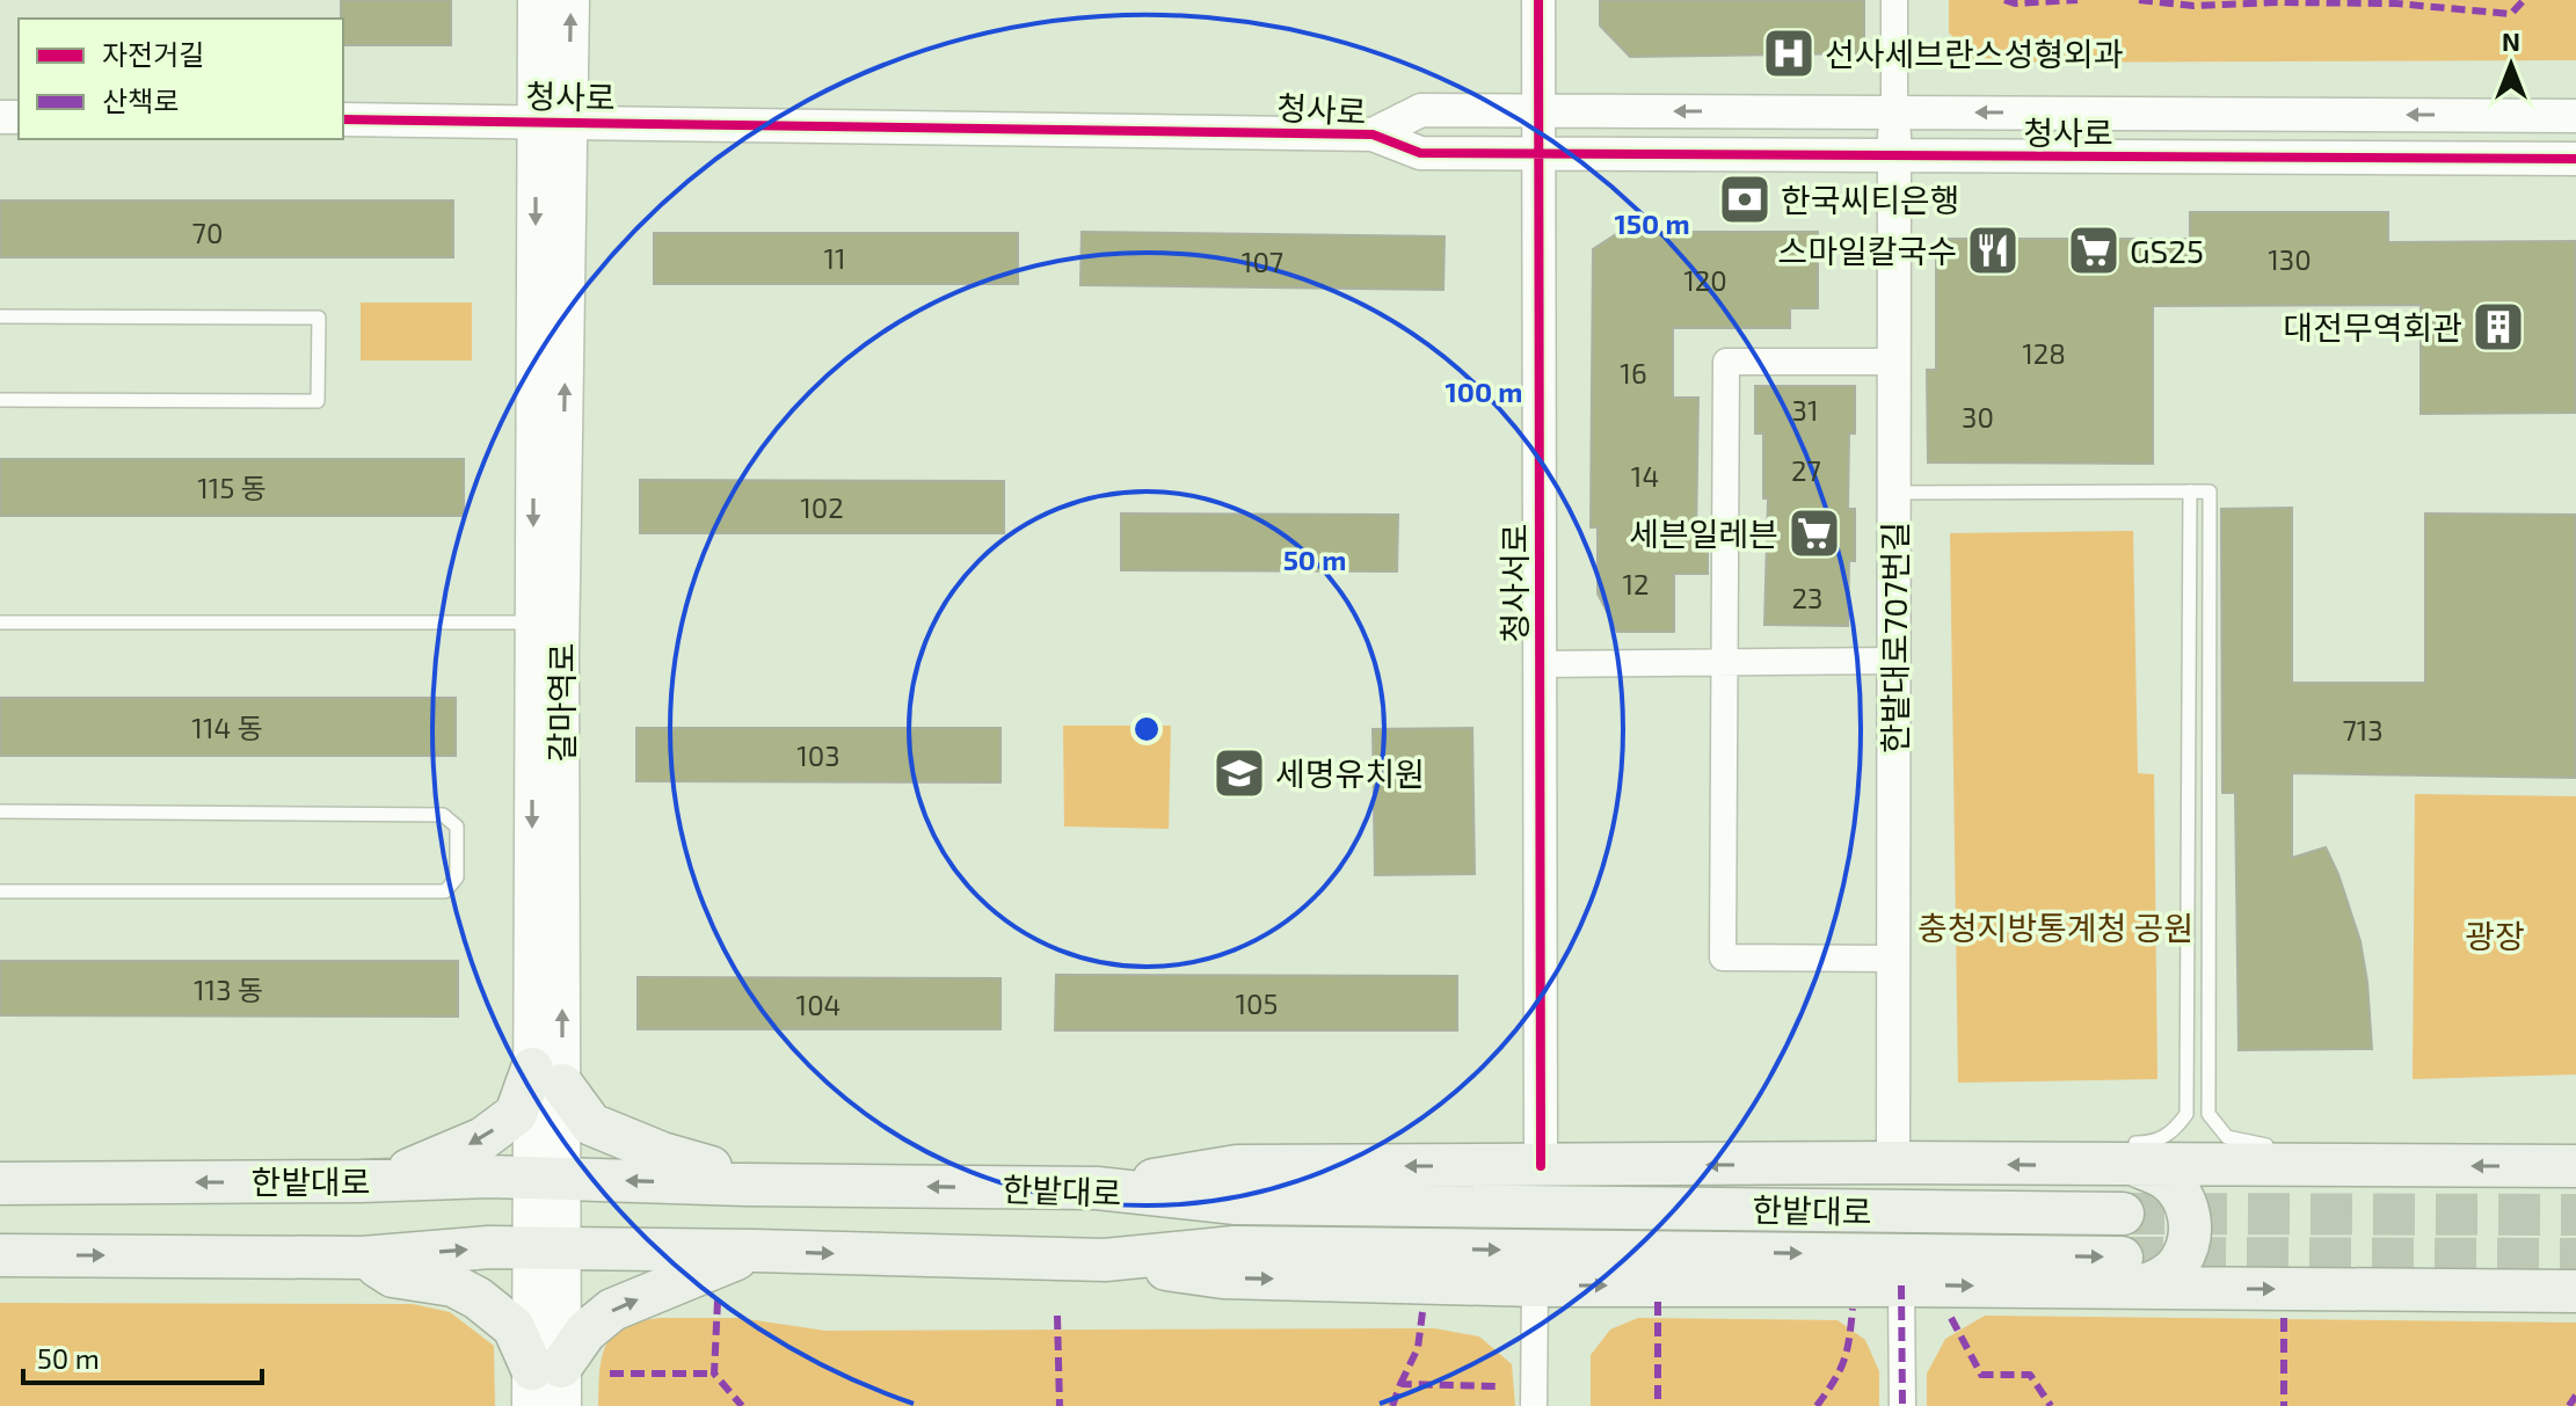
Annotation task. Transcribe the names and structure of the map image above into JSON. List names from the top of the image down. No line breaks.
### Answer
{"streets":{"main road":["갈마역로","한밭대로"],"street":["청사로","청사서로","한밭대로707번길"]},"crossings":[["청사로","청사서로"],["청사로","한밭대로707번길"],["청사로","갈마역로"],["갈마역로","한밭대로"]],"parks":["충청지방통계청 공원","광장"],"places":{"hospital":["선사세브란스성형외과"],"bank":["한국씨티은행"],"restaurant":["스마일칼국수"],"supermarket":["GS25","세븐일레븐"],"building":["대전무역회관"],"school or university":["세명유치원"]},"house_numbers":["70","11","130","107","120","128","16","31","30","27","14","115 동","102","12","23","114 동","713","103","113 동","105","104"],"legend":["자전거길","산책로"],"scale_bar":"50 m","north":"top","rings":["150 m","100 m","50 m"]}
